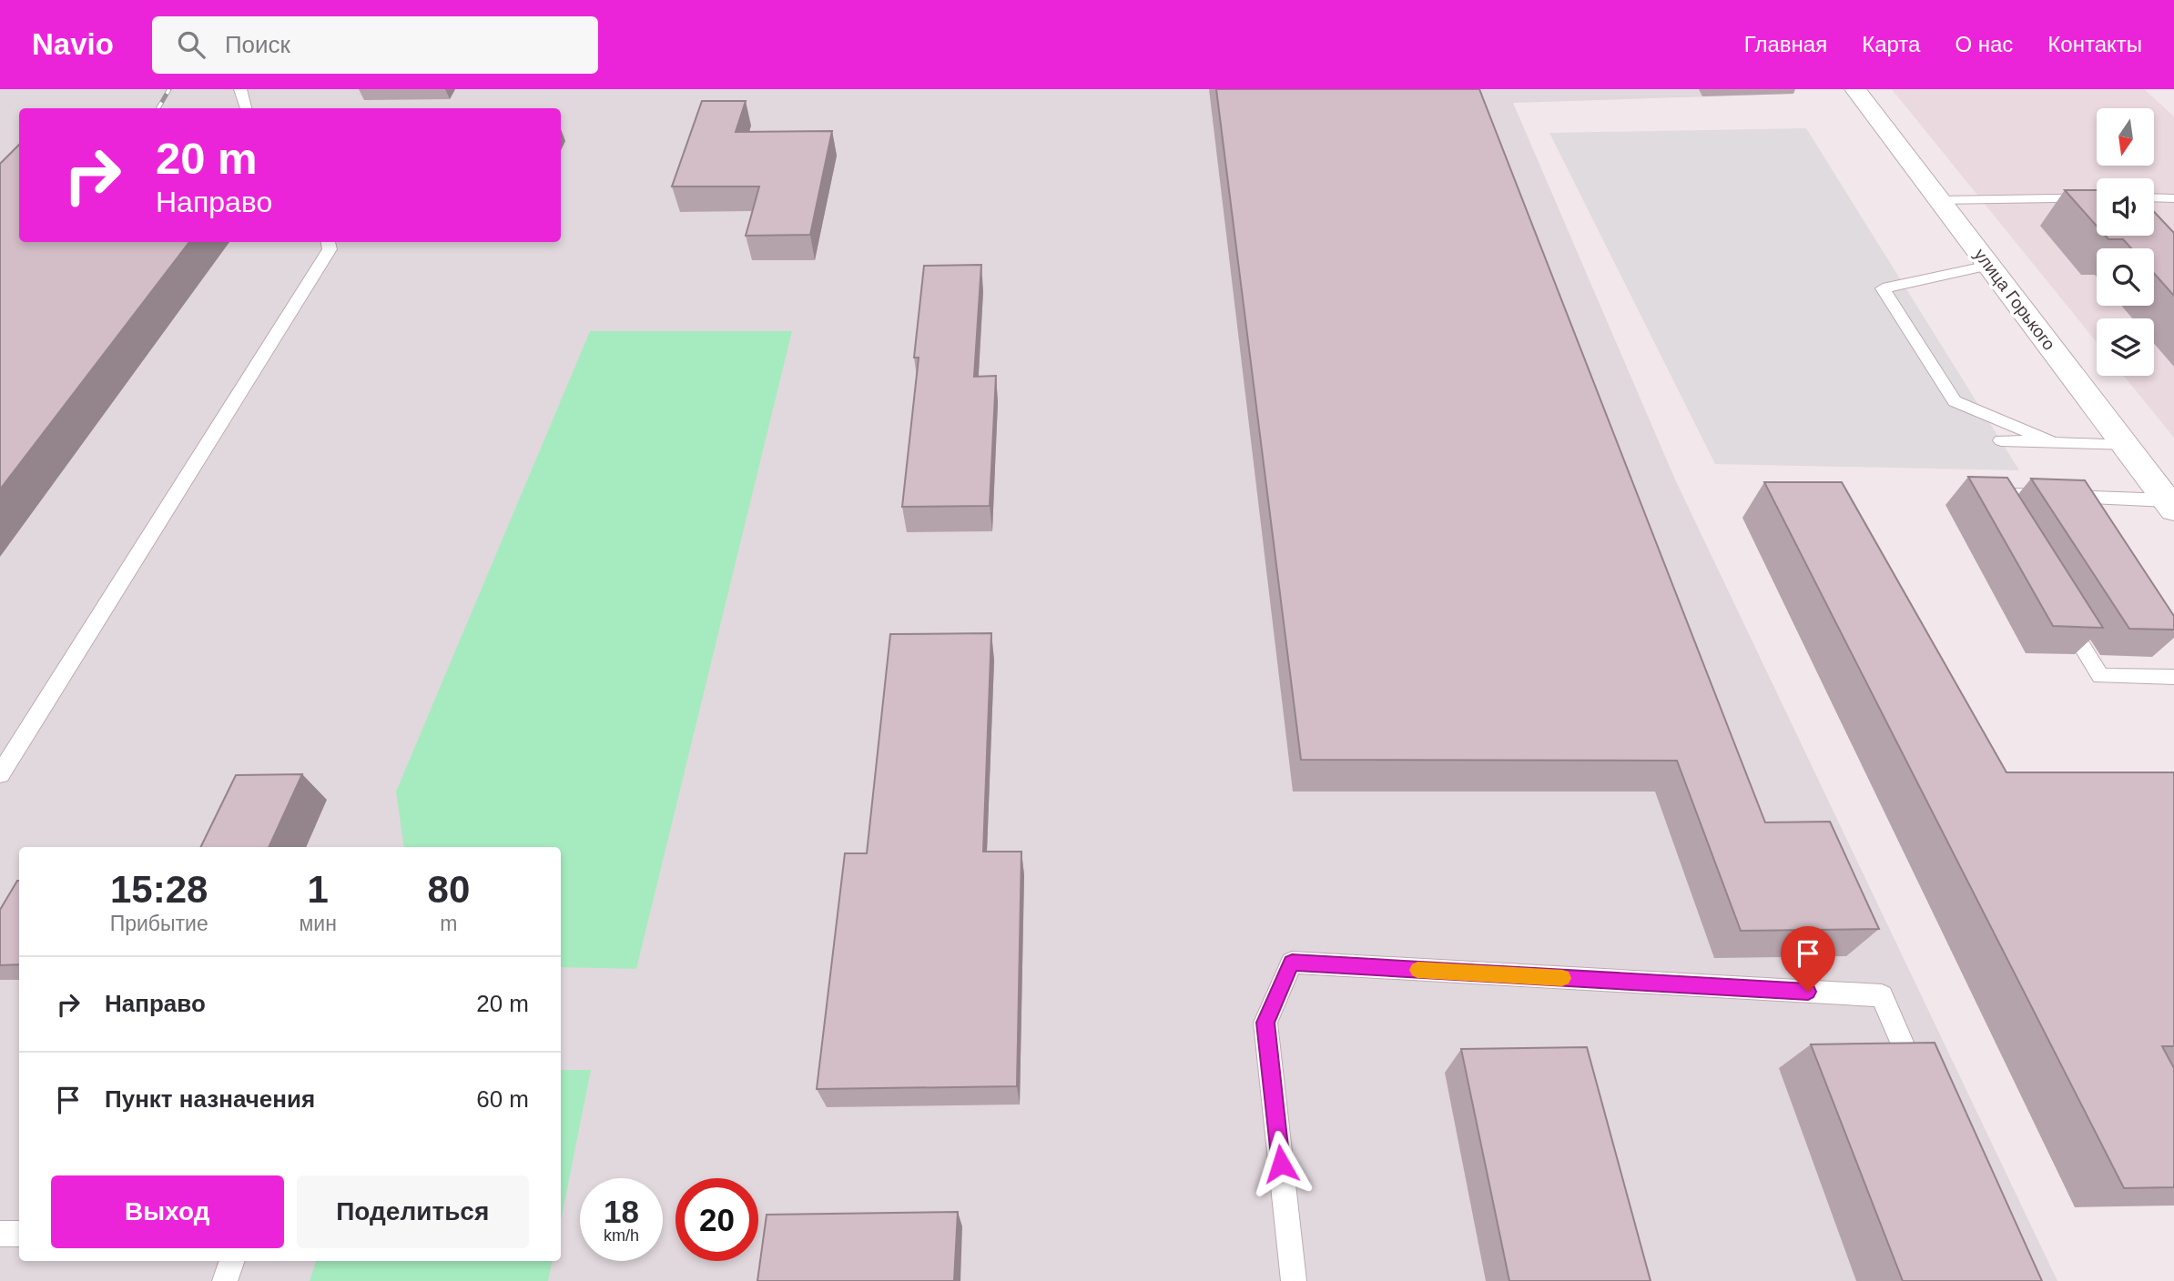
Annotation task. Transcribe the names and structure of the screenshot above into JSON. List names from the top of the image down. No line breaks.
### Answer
{"streets":{"street":["улица Горького"]},"north":"bottom","page":{"header":"Navio","search":"Поиск","nav":["Главная","Карта","О нас","Контакты"],"turn":["20 m","Направо"],"eta":["15:28","Прибытие","1","мин","80","m"],"list":[{"name":"Направо","value":"20 m"},{"name":"Пункт назначения","value":"60 m"}],"buttons":["Выход","Поделиться"],"speed":"18 km/h","limit":"20"}}
